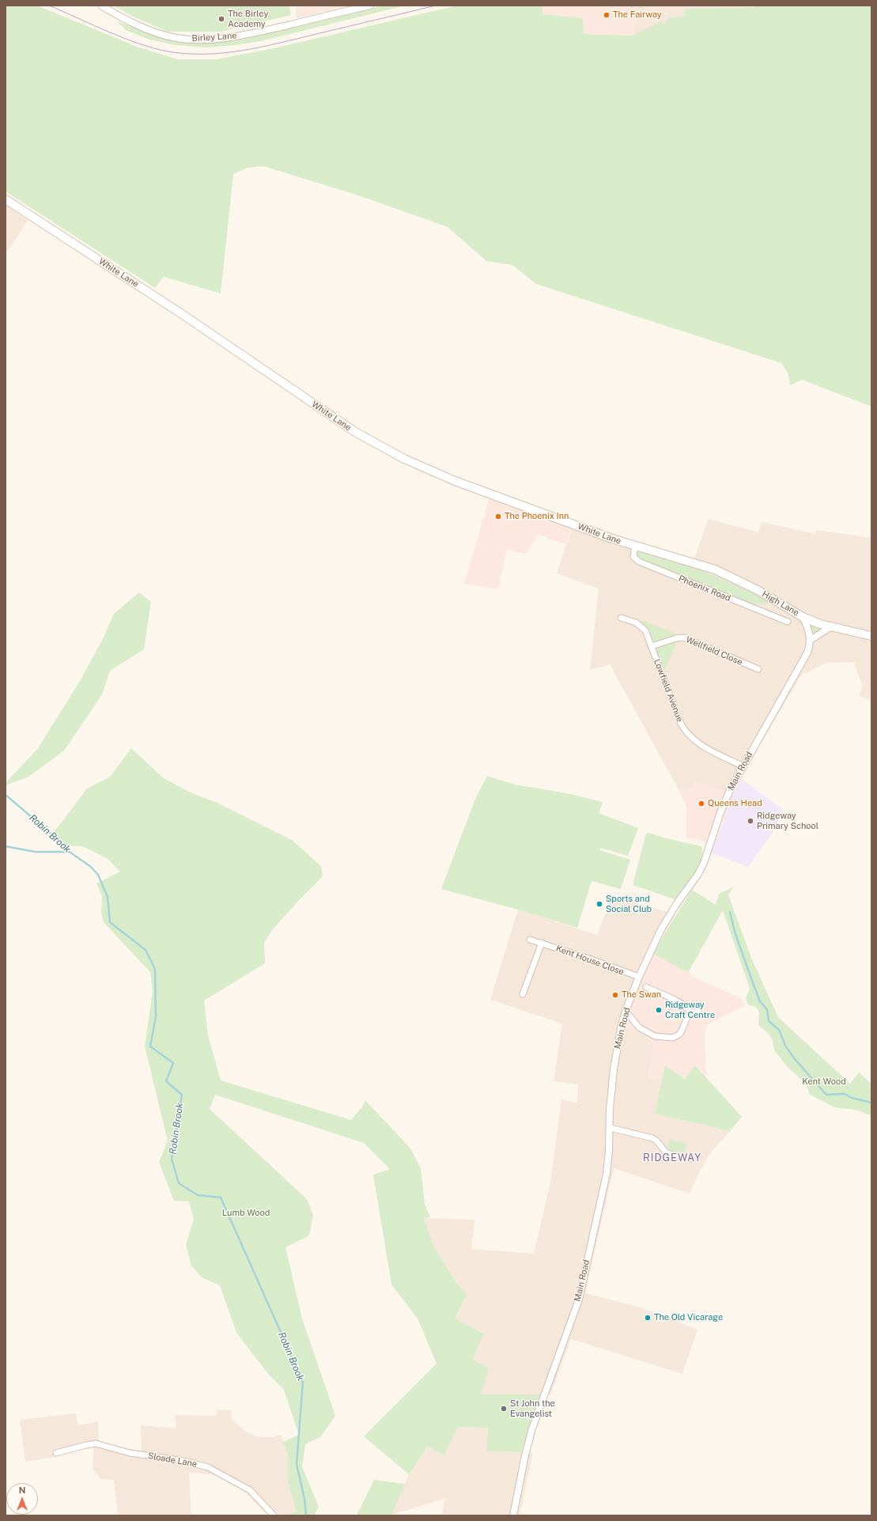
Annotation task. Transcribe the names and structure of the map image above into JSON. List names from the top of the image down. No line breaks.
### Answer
{"streets":{"main road":["White Lane","High Lane"],"street":["Birley Lane","Phoenix Road","Wellfield Close","Lowfield Avenue","Main Road","Kent House Close","Sloade Lane"]},"crossings":[["White Lane","Phoenix Road"],["White Lane","High Lane"],["Wellfield Close","Lowfield Avenue"],["Lowfield Avenue","Main Road"],["Main Road","Kent House Close"]],"districts":["RIDGEWAY"],"water":["Robin Brook"],"parks":["Kent Wood","Lumb Wood"],"places":["The Fairway","The Birley Academy","The Phoenix Inn","Queens Head","Ridgeway Primary School","Sports and Social Club","The Swan","Ridgeway Craft Centre","The Old Vicarage","St John the Evangelist"],"north":"top"}
